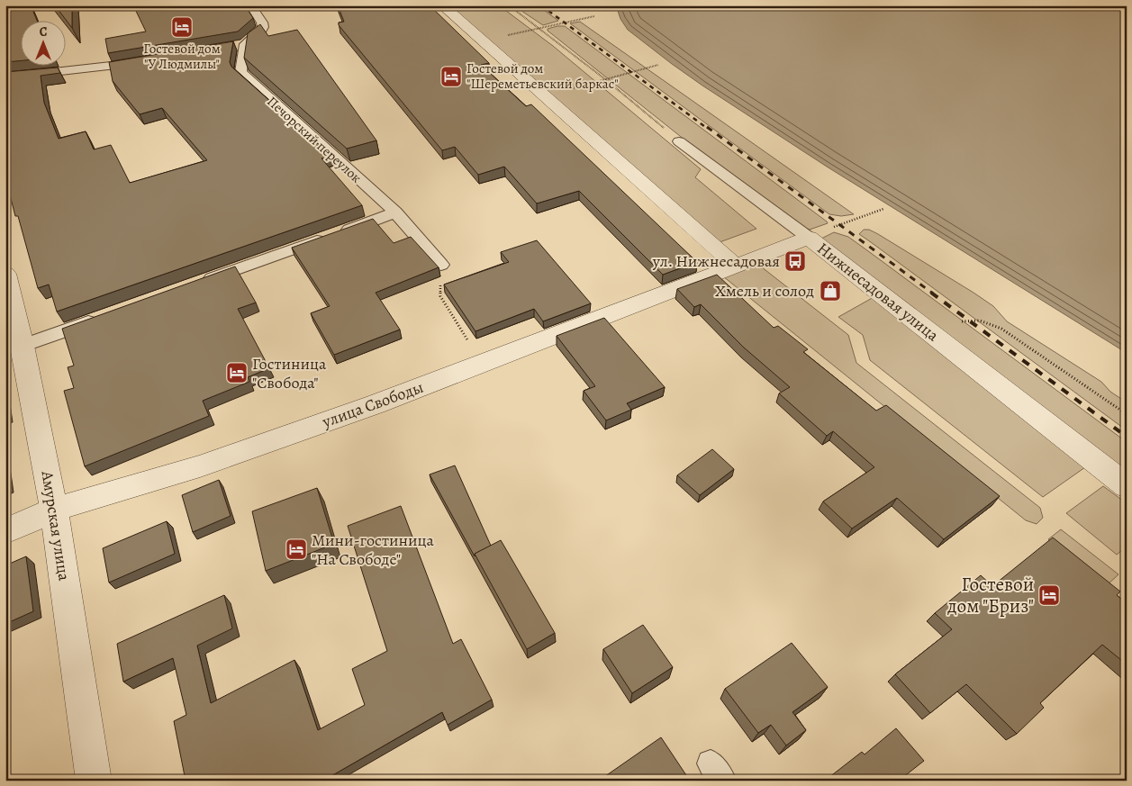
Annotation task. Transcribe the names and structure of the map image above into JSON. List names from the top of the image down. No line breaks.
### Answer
{"streets":{"street":["Нижнесадовая улица","улица Свободы","Амурская улица"],"lane":["Печорский переулок"]},"crossings":[["Нижнесадовая улица","улица Свободы"],["улица Свободы","Амурская улица"]],"places":{"hotel":["Гостевой дом \"У Людмилы\"","Гостевой дом \"Шереметьевский баркас\"","Гостиница \"Свобода\"","Мини-гостиница \"На Свободе\"","Гостевой дом \"Бриз\""],"bus stop":["ул. Нижнесадовая"],"shop":["Хмель и солод"]},"north":"top"}
